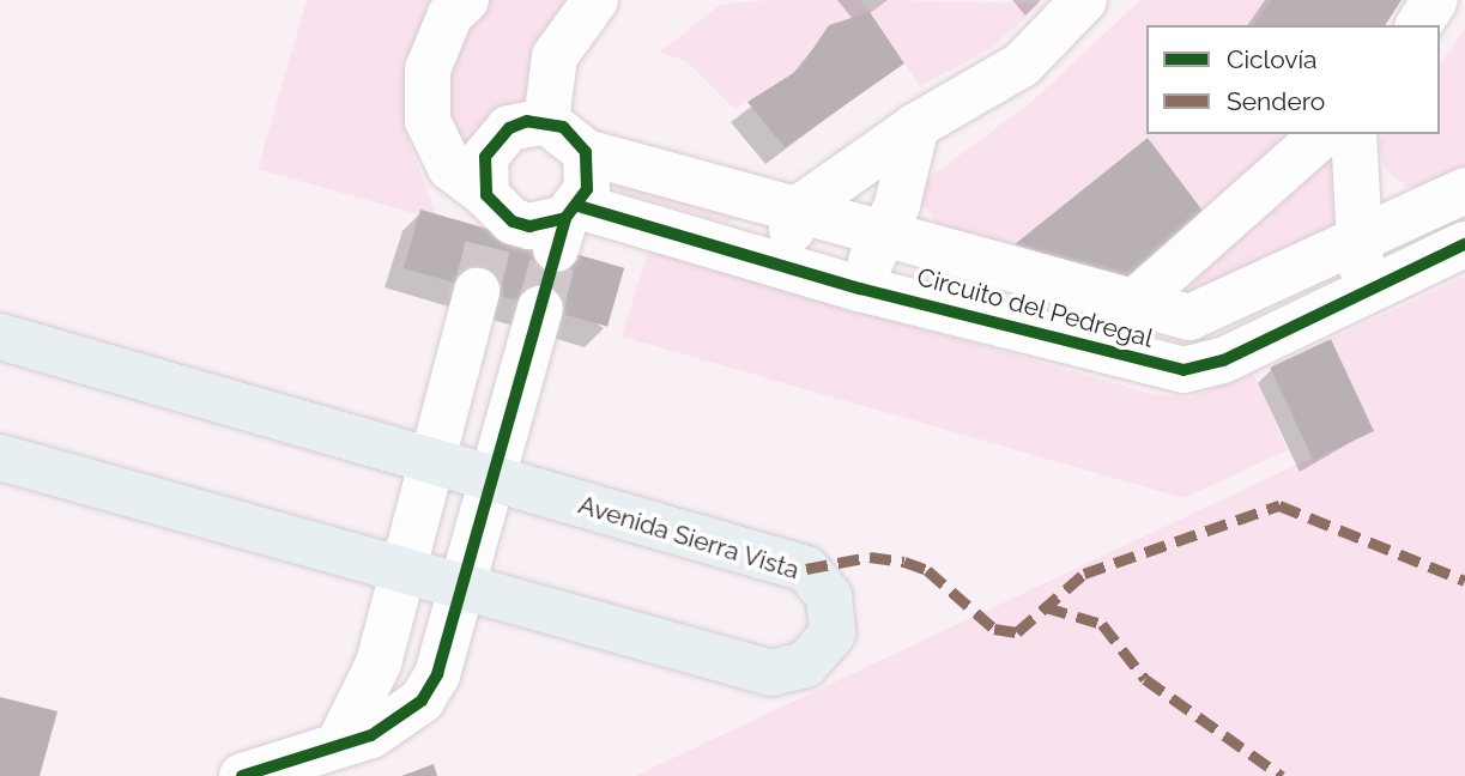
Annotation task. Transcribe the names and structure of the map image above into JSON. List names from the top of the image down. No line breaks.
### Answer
{"streets":{"main road":["Avenida Sierra Vista"],"street":["Circuito del Pedregal"]},"legend":["Ciclovía","Sendero"]}
